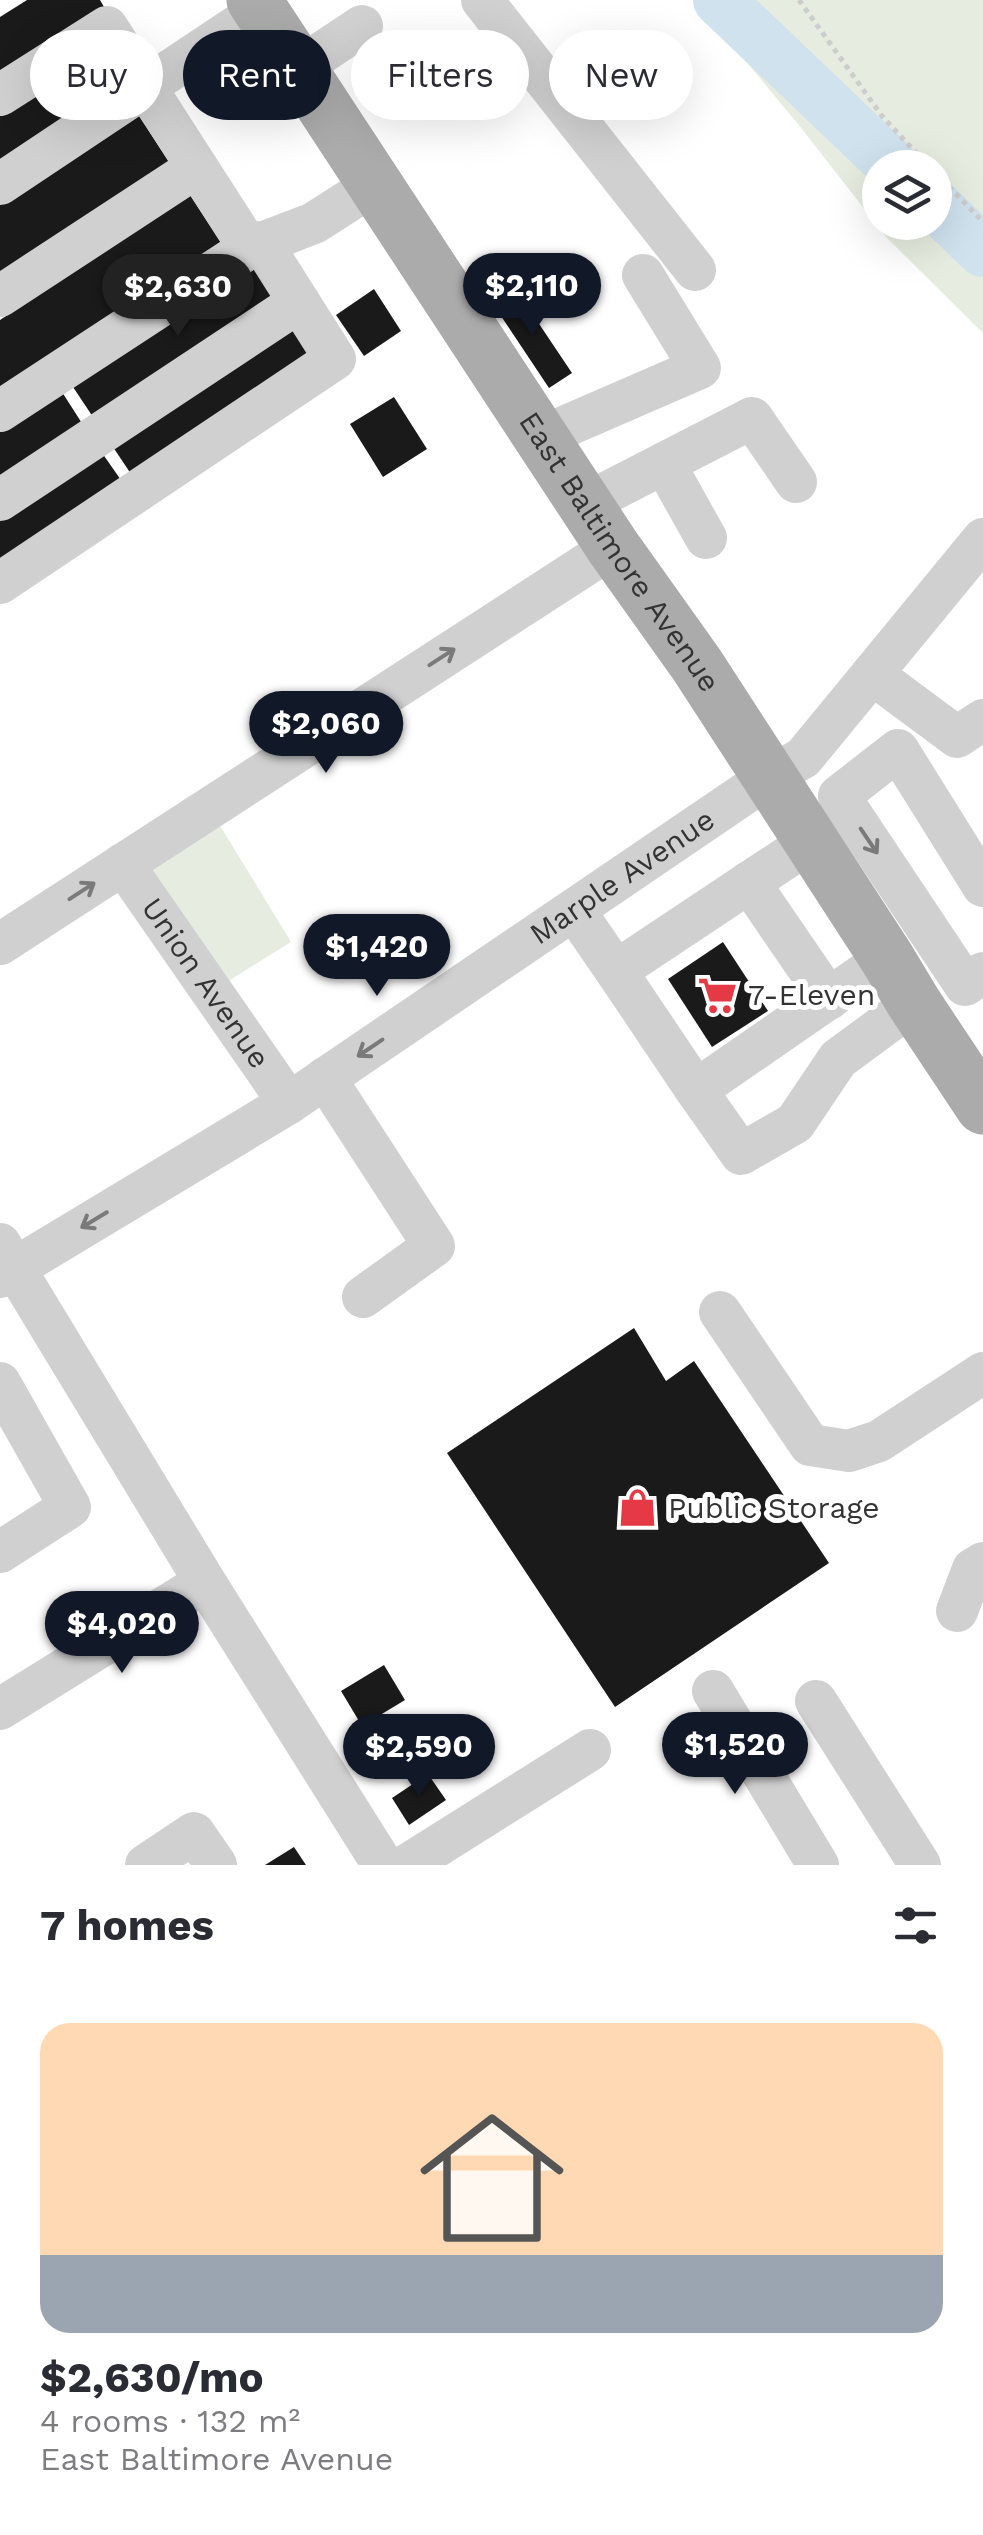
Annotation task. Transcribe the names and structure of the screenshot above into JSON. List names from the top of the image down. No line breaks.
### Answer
{"streets":{"main road":["East Baltimore Avenue"],"street":["Marple Avenue","Union Avenue"]},"crossings":[["East Baltimore Avenue","Marple Avenue"],["Marple Avenue","Union Avenue"]],"places":{"supermarket":["7-Eleven"],"shop":["Public Storage"]},"page":{"chip":["Buy","Rent","Filters","New"],"price":["$2,110","$2,630","$2,060","$1,420","$4,020","$1,520","$2,590"],"heading":"7 homes","list":[{"name":"$2,630/mo","note":"4 rooms · 132 m² · East Baltimore Avenue"}]}}
